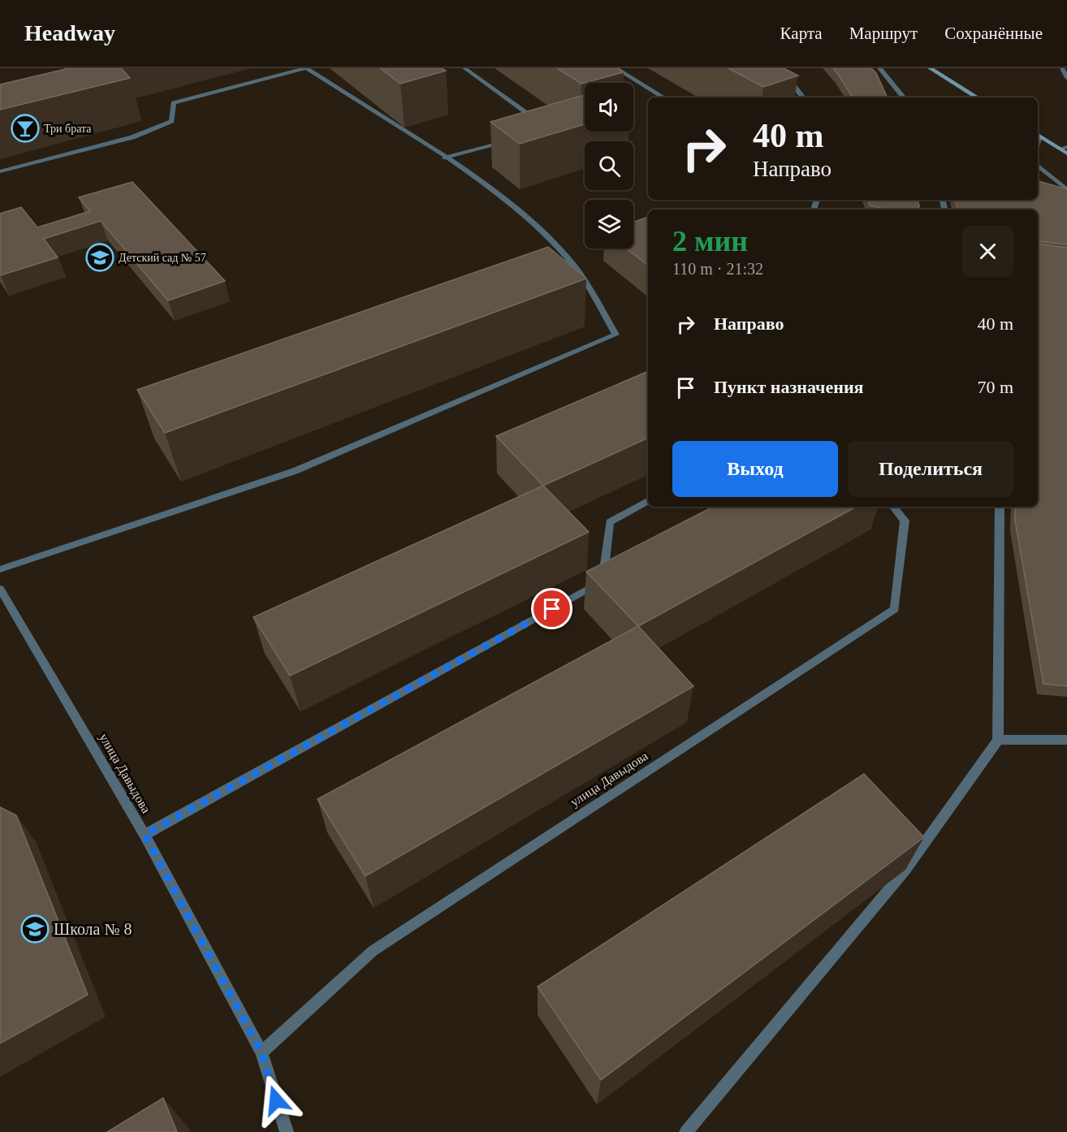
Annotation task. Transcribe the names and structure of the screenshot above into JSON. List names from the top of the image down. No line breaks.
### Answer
{"streets":{"street":["улица Давыдова"]},"places":{"bar":["Три брата"],"school or university":["Детский сад № 57","Школа № 8"]},"page":{"header":"Headway","nav":["Карта","Маршрут","Сохранённые"],"turn":["40 m","Направо"],"heading":["2 мин","110 m · 21:32"],"list":[{"name":"Направо","value":"40 m"},{"name":"Пункт назначения","value":"70 m"}],"buttons":["Выход","Поделиться"]}}
